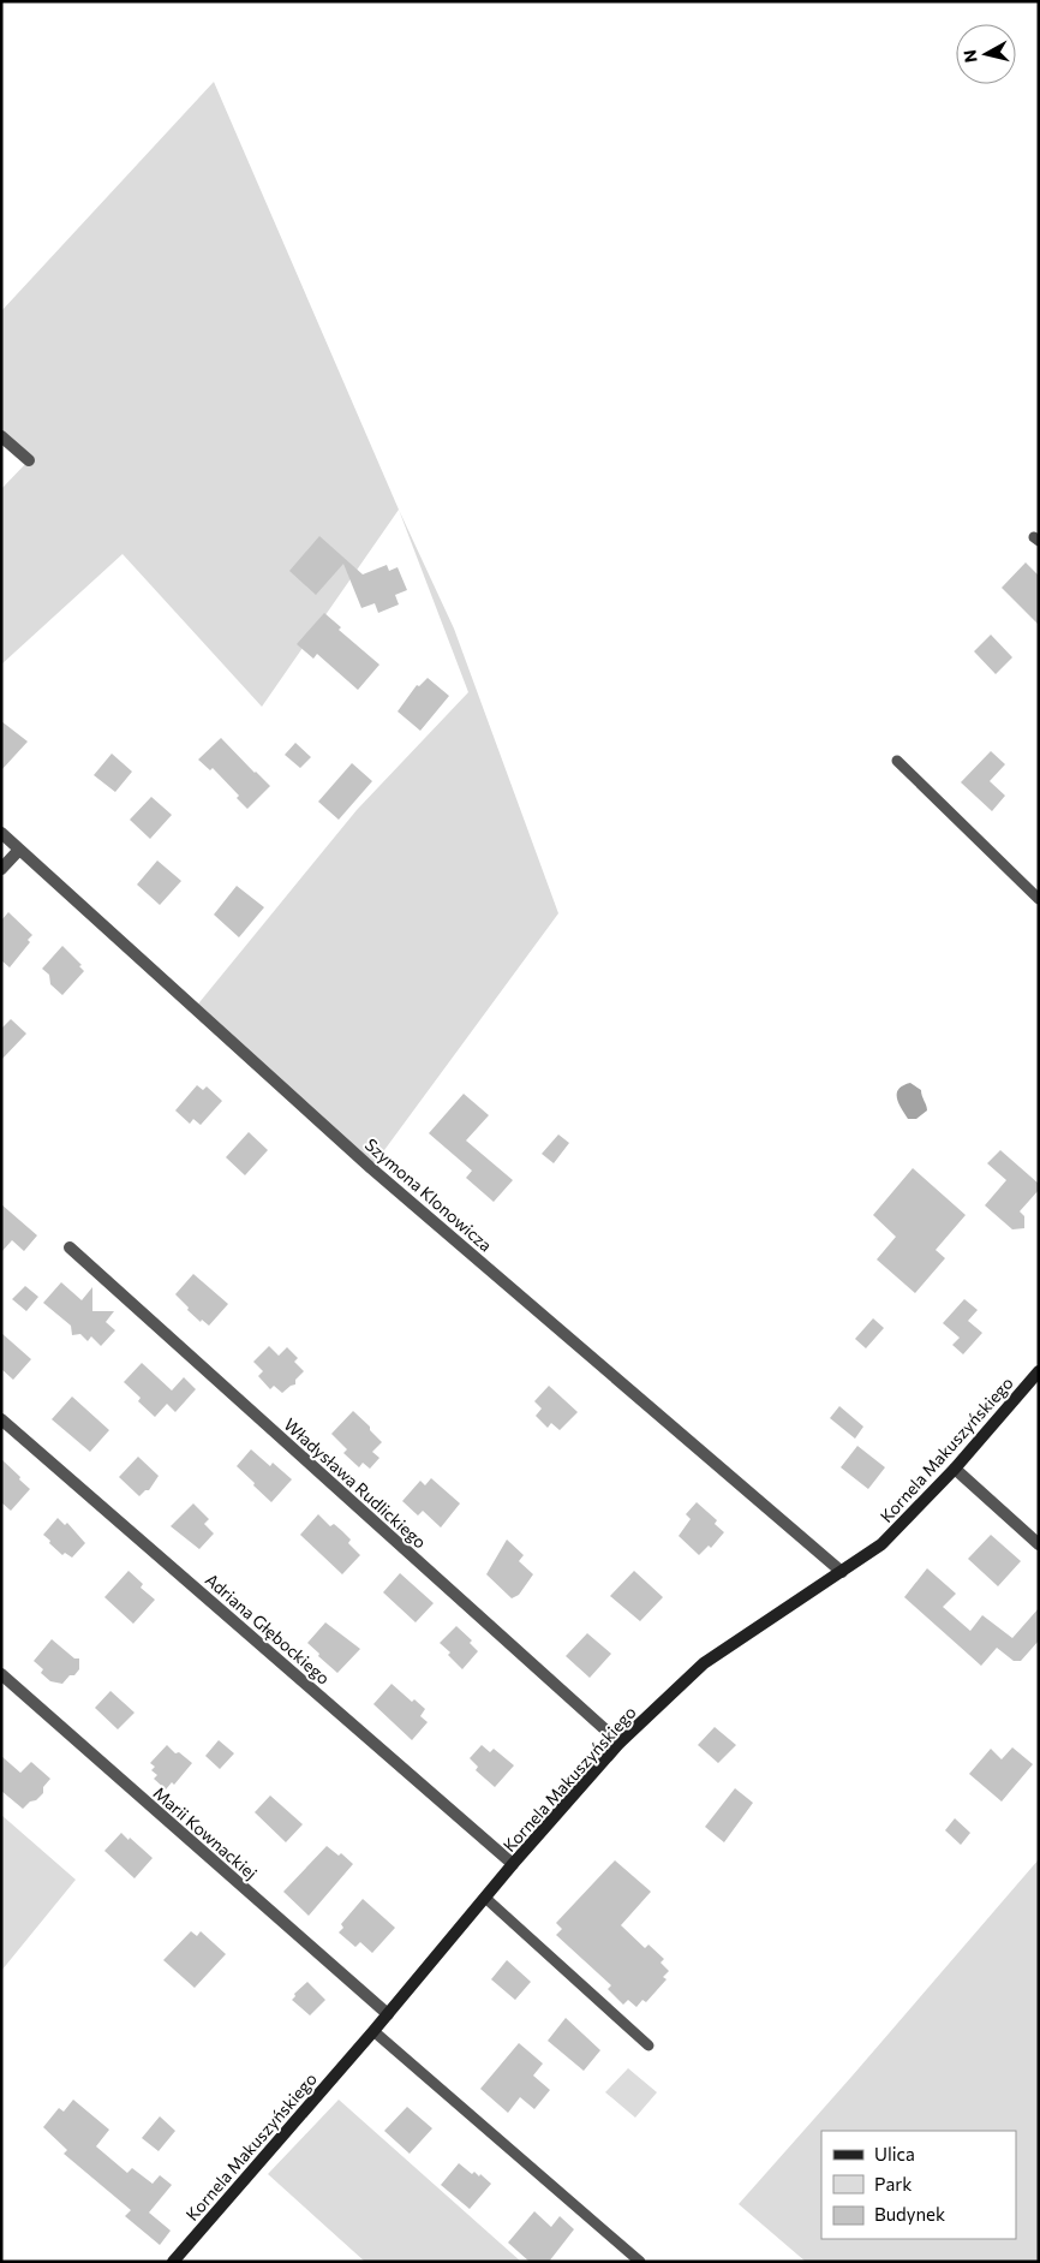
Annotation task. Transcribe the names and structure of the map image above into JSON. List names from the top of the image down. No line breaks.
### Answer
{"streets":{"street":["Szymona Klonowicza","Kornela Makuszyńskiego","Władysława Rudlickiego","Adriana Głębockiego","Marii Kownackiej"]},"crossings":[["Szymona Klonowicza","Kornela Makuszyńskiego"],["Kornela Makuszyńskiego","Władysława Rudlickiego"],["Kornela Makuszyńskiego","Adriana Głębockiego"],["Kornela Makuszyńskiego","Marii Kownackiej"]],"legend":["Ulica","Park","Budynek"],"north":"left"}
